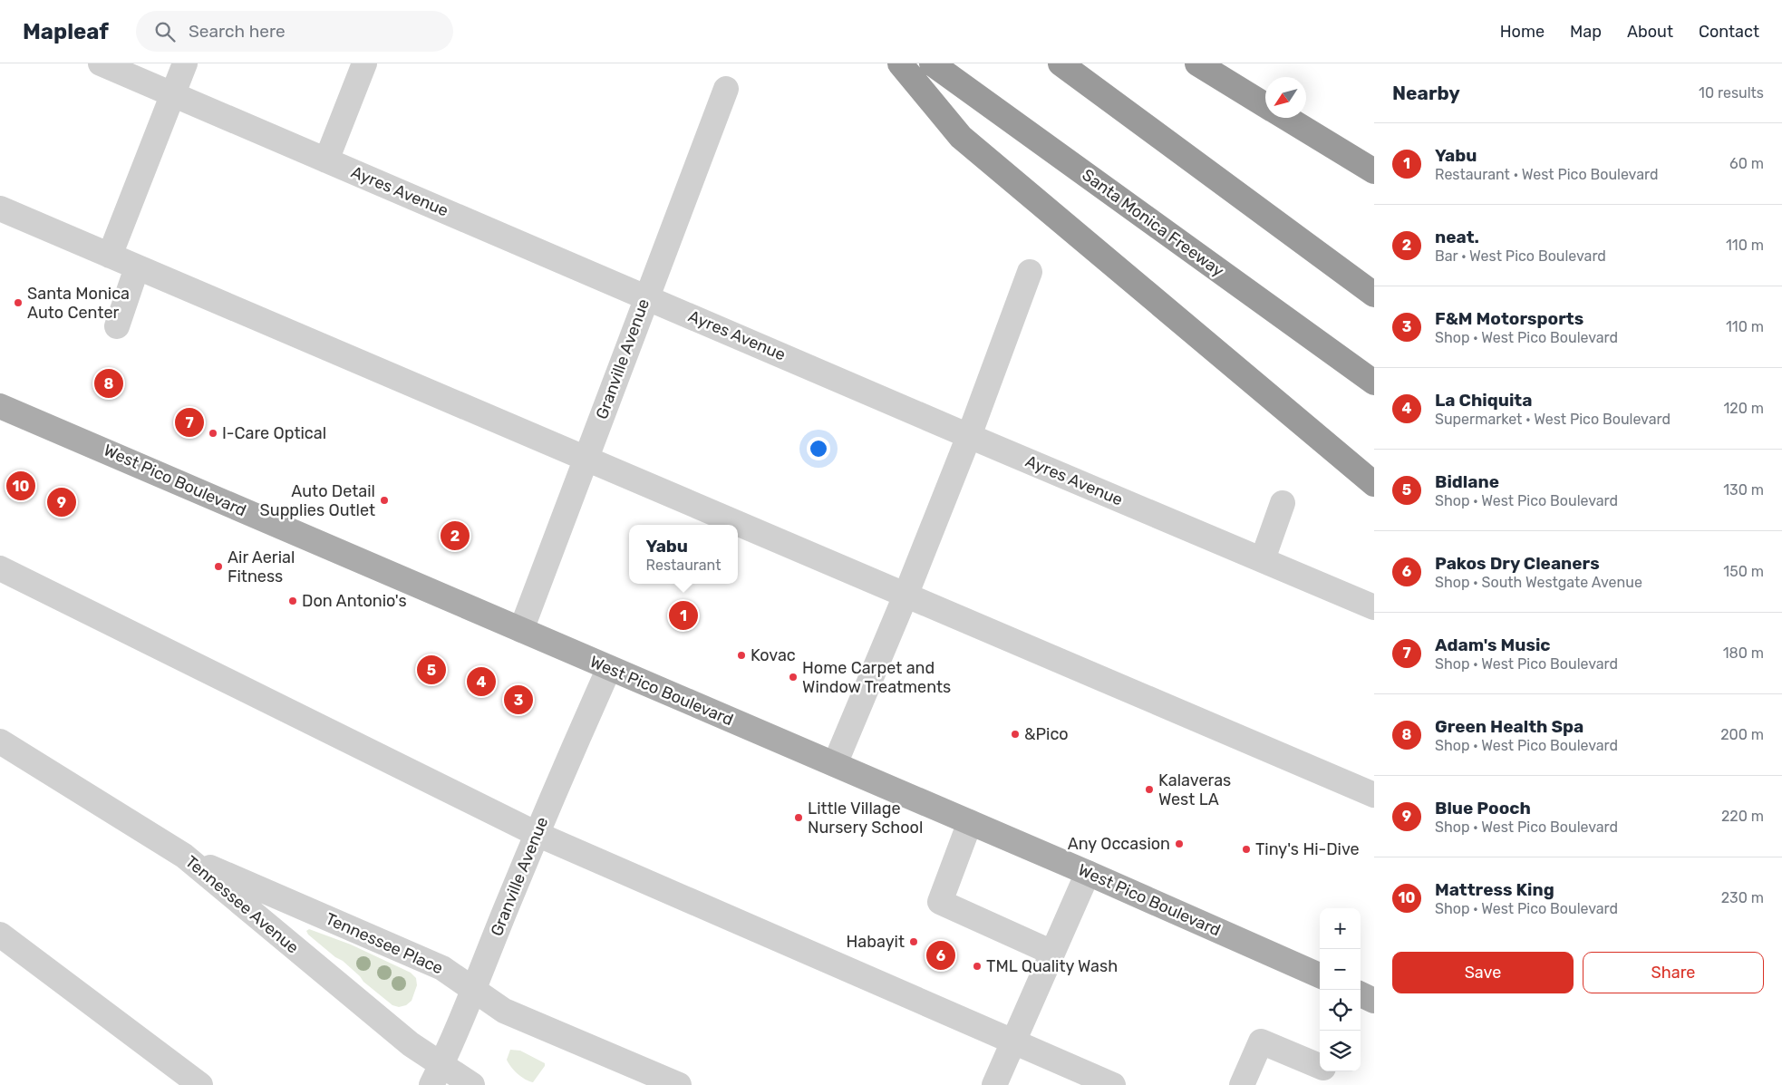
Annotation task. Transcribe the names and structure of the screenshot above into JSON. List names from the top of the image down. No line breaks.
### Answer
{"streets":{"highway":["Santa Monica Freeway"],"main road":["West Pico Boulevard"],"street":["Ayres Avenue","Granville Avenue","Tennessee Avenue","Tennessee Place"]},"crossings":[["Ayres Avenue","Granville Avenue"],["Granville Avenue","West Pico Boulevard"],["Granville Avenue","Tennessee Avenue"],["Granville Avenue","Tennessee Place"],["Tennessee Avenue","Tennessee Place"]],"places":["Santa Monica Auto Center","I-Care Optical","Auto Detail Supplies Outlet","Air Aerial Fitness","Don Antonio's","Kovac","Home Carpet and Window Treatments","&Pico","Kalaveras West LA","Little Village Nursery School","Any Occasion","Tiny's Hi-Dive","Habayit","TML Quality Wash"],"north":"bottom left","page":{"header":"Mapleaf","search":"Search here","nav":["Home","Map","About","Contact"],"heading":["Nearby","10 results"],"list":[{"mark":"1","name":"Yabu","note":"Restaurant · West Pico Boulevard","value":"60 m"},{"mark":"2","name":"neat.","note":"Bar · West Pico Boulevard","value":"110 m"},{"mark":"3","name":"F&M Motorsports","note":"Shop · West Pico Boulevard","value":"110 m"},{"mark":"4","name":"La Chiquita","note":"Supermarket · West Pico Boulevard","value":"120 m"},{"mark":"5","name":"Bidlane","note":"Shop · West Pico Boulevard","value":"130 m"},{"mark":"6","name":"Pakos Dry Cleaners","note":"Shop · South Westgate Avenue","value":"150 m"},{"mark":"7","name":"Adam's Music","note":"Shop · West Pico Boulevard","value":"180 m"},{"mark":"8","name":"Green Health Spa","note":"Shop · West Pico Boulevard","value":"200 m"},{"mark":"9","name":"Blue Pooch","note":"Shop · West Pico Boulevard","value":"220 m"},{"mark":"10","name":"Mattress King","note":"Shop · West Pico Boulevard","value":"230 m"}],"pins":["8","7","10","9","2","1","5","4","3","6"],"popup":["Yabu","Restaurant"],"map_buttons":["+","−"],"buttons":["Save","Share"]}}
